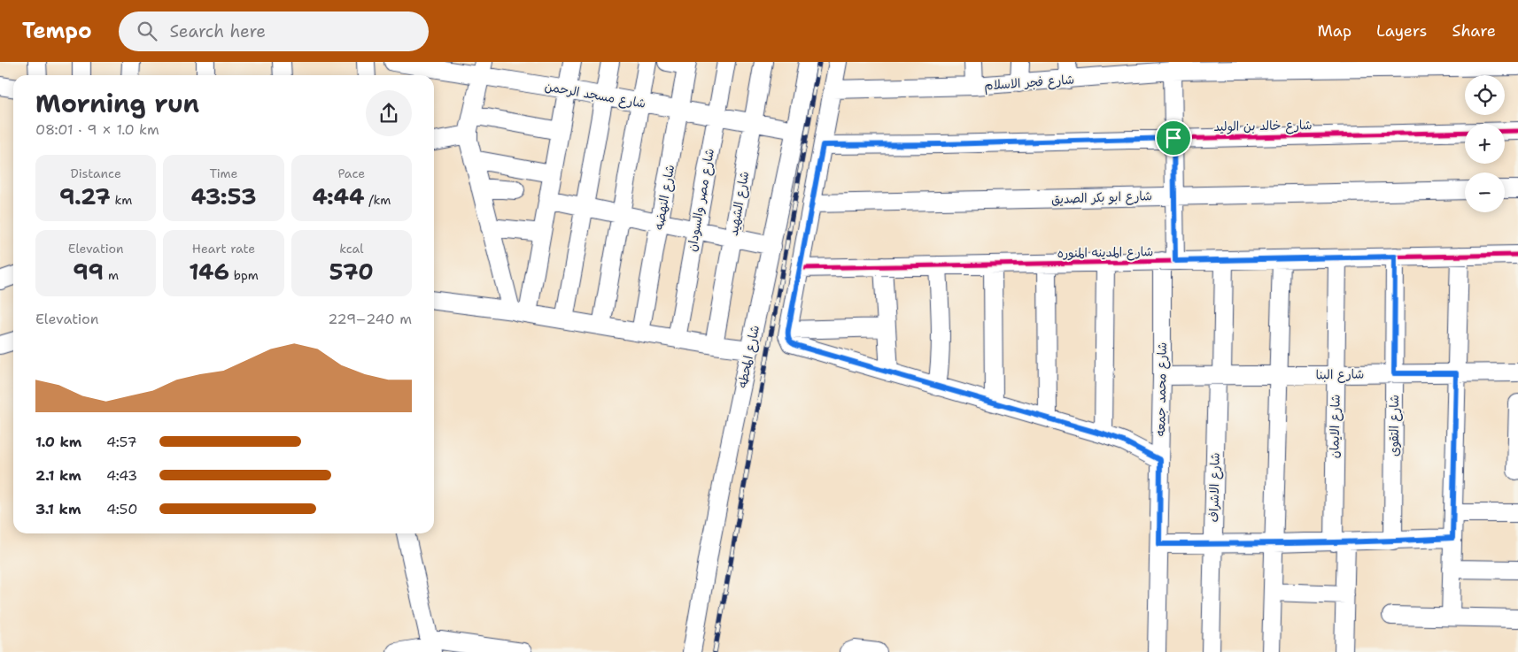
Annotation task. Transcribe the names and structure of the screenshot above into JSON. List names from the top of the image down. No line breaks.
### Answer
{"streets":{"street":["شارع فجر الاسلام","شارع مسجد الرحمن","شارع خالد بن الوليد","شارع النهضه","شارع ابو بكر الصديق","شارع مصر والسودان","شارع الشهيد","شارع المدينه المنوره","شارع المحطه","شارع البنا","شارع محمد جمعه","شارع التقوى","شارع الايمان","شارع الاشراف"]},"crossings":[["شارع فجر الاسلام","شارع محمد جمعه"],["شارع مسجد الرحمن","شارع النهضه"],["شارع مسجد الرحمن","شارع مصر والسودان"],["شارع مسجد الرحمن","شارع الشهيد"],["شارع مسجد الرحمن","شارع المحطه"],["شارع خالد بن الوليد","شارع محمد جمعه"],["شارع ابو بكر الصديق","شارع محمد جمعه"],["شارع المدينه المنوره","شارع محمد جمعه"],["شارع المدينه المنوره","شارع التقوى"],["شارع المدينه المنوره","شارع الايمان"],["شارع المدينه المنوره","شارع الاشراف"],["شارع البنا","شارع محمد جمعه"],["شارع البنا","شارع التقوى"],["شارع البنا","شارع الايمان"],["شارع البنا","شارع الاشراف"]],"page":{"header":"Tempo","search":"Search here","nav":["Map","Layers","Share"],"map_buttons":["+","−"],"heading":["Morning run","08:01 · 9 × 1.0 km"],"stats":[["Distance","9.27 km"],["Time","43:53"],["Pace","4:44 /km"],["Elevation","99 m"],["Heart rate","146 bpm"],["kcal","570"]],"chart":["Elevation","229–240 m"],"list":[{"name":"1.0 km","note":"4:57"},{"name":"2.1 km","note":"4:43"},{"name":"3.1 km","note":"4:50"}]}}
